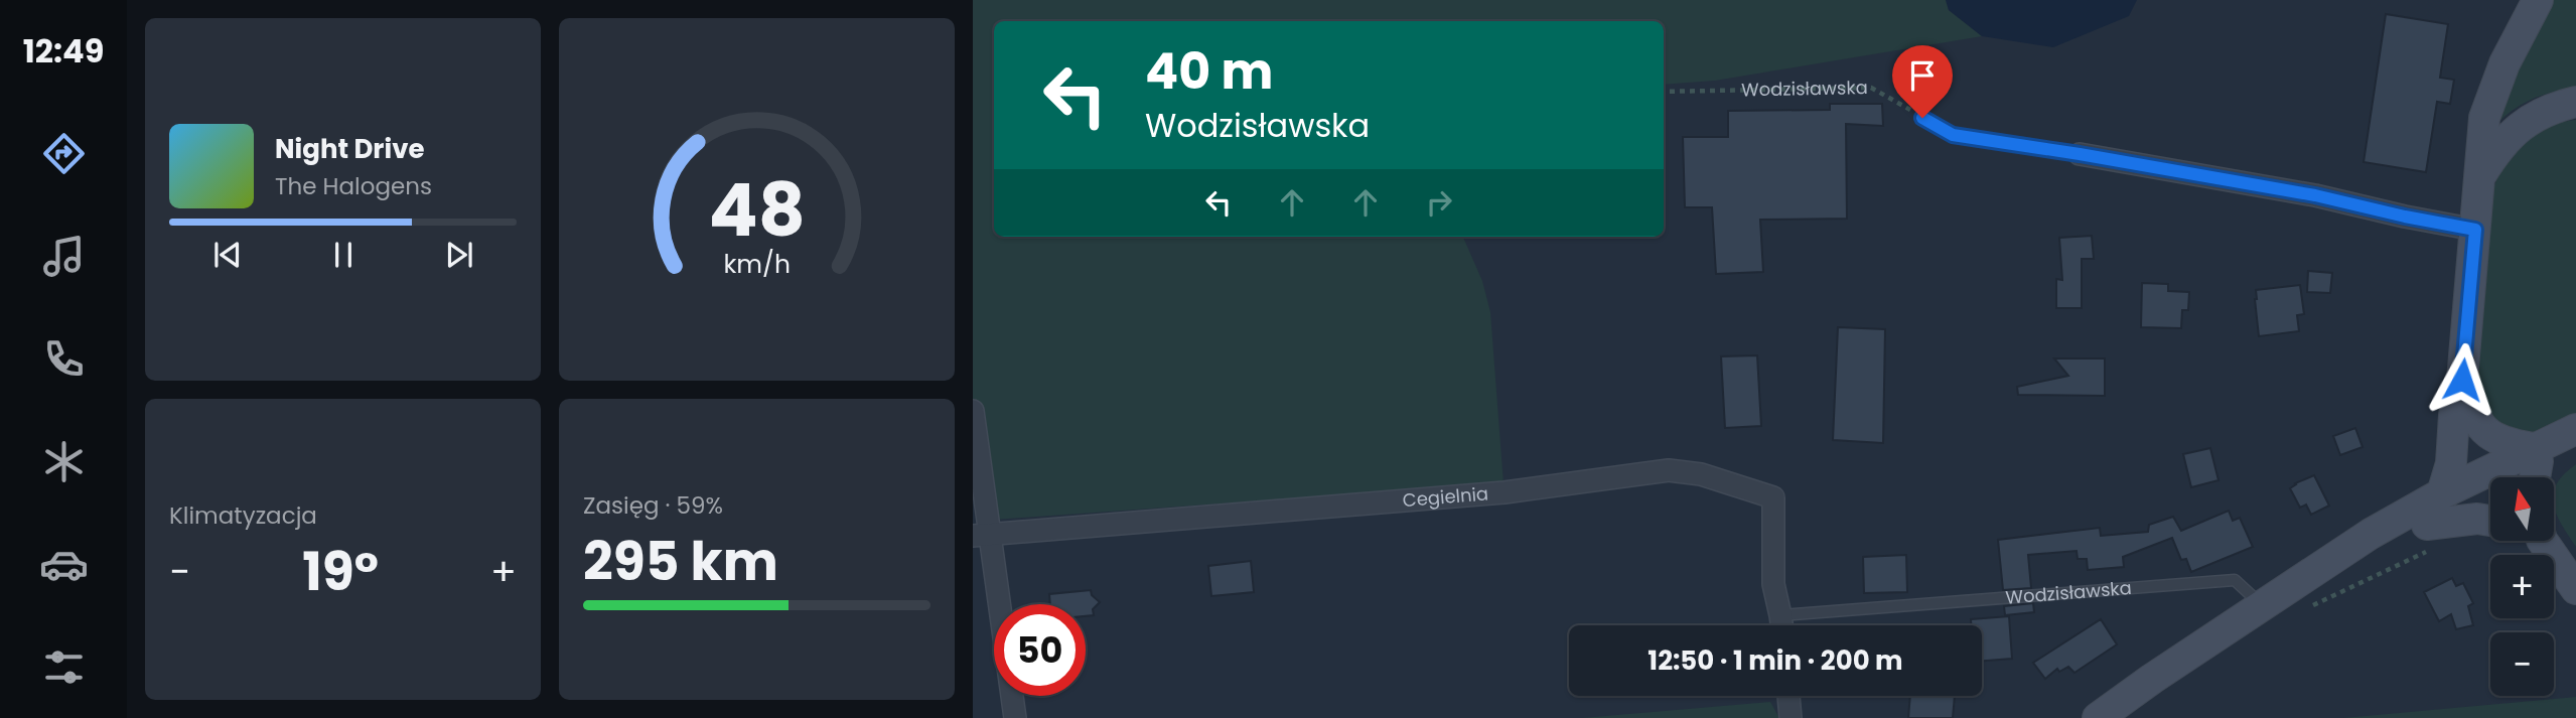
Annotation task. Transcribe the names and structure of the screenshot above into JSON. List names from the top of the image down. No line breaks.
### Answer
{"streets":{"street":["Cegielnia"],"lane":["Wodzisławska"]},"crossings":[["Wodzisławska","Cegielnia"]],"north":"top","page":{"tabs":"12:49","turn":["40 m","Wodzisławska"],"song":["Night Drive","The Halogens"],"tile":["Klimatyzacja",["Zasięg · 59%","295 km"]],"map_buttons":["+","−"],"heat":["−","19°","+"],"limit":"50","trip":"12:50 · 1 min · 200 m","gauge":["48","km/h"]}}
